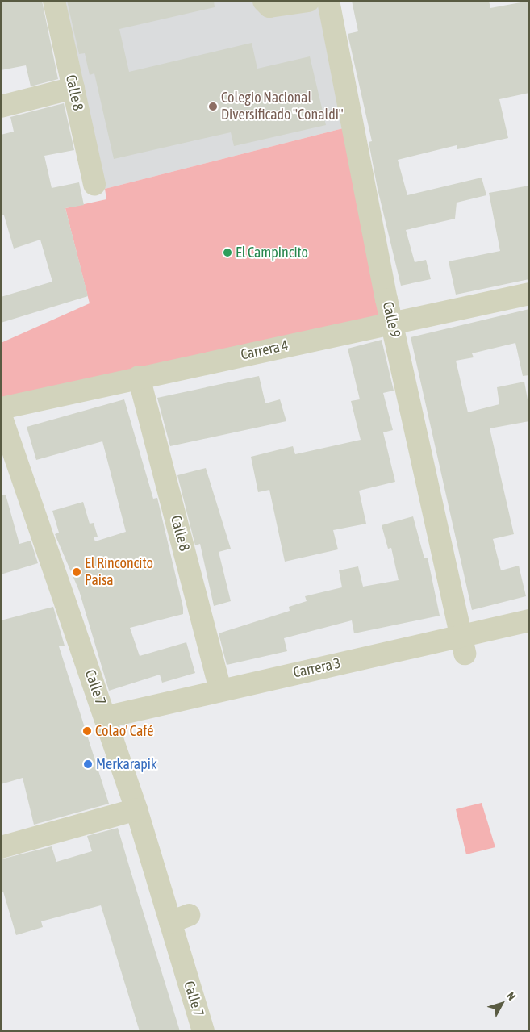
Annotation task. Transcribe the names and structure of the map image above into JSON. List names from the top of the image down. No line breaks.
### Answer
{"streets":{"street":["Calle 8","Calle 9","Carrera 4","Carrera 3","Calle 7"]},"crossings":[["Calle 8","Carrera 4"],["Calle 8","Carrera 3"],["Calle 9","Carrera 4"],["Calle 9","Carrera 3"],["Carrera 3","Calle 7"]],"places":["Colegio Nacional Diversificado \"Conaldi\"","El Campincito","El Rinconcito Paisa","Colao' Café","Merkarapik"],"north":"top right"}
